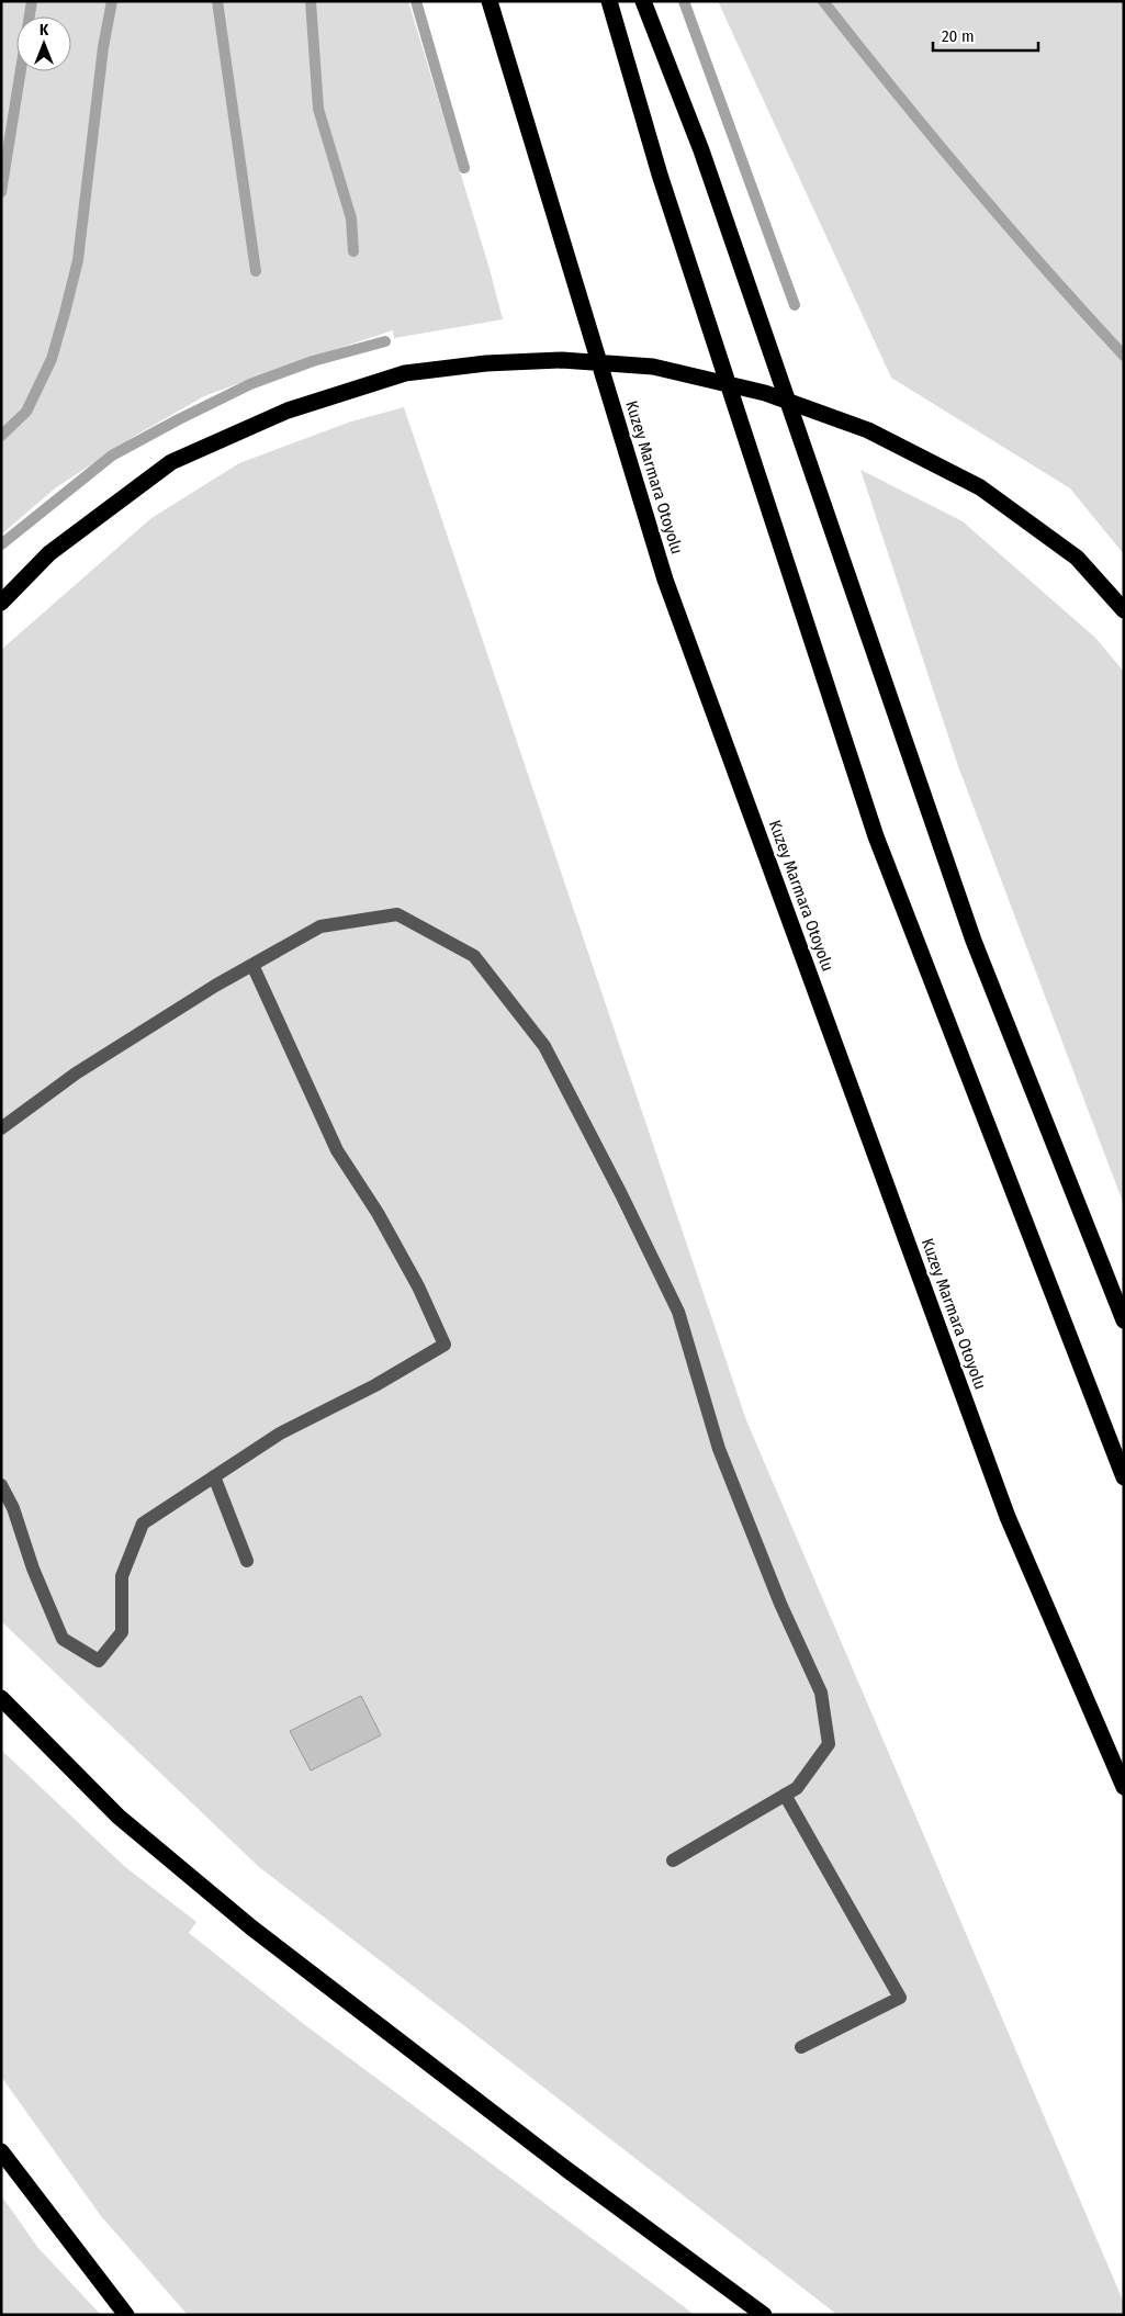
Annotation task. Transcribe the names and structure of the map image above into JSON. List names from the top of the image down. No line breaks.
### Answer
{"streets":{"highway":["Kuzey Marmara Otoyolu"]},"scale_bar":"20 m","north":"top"}
